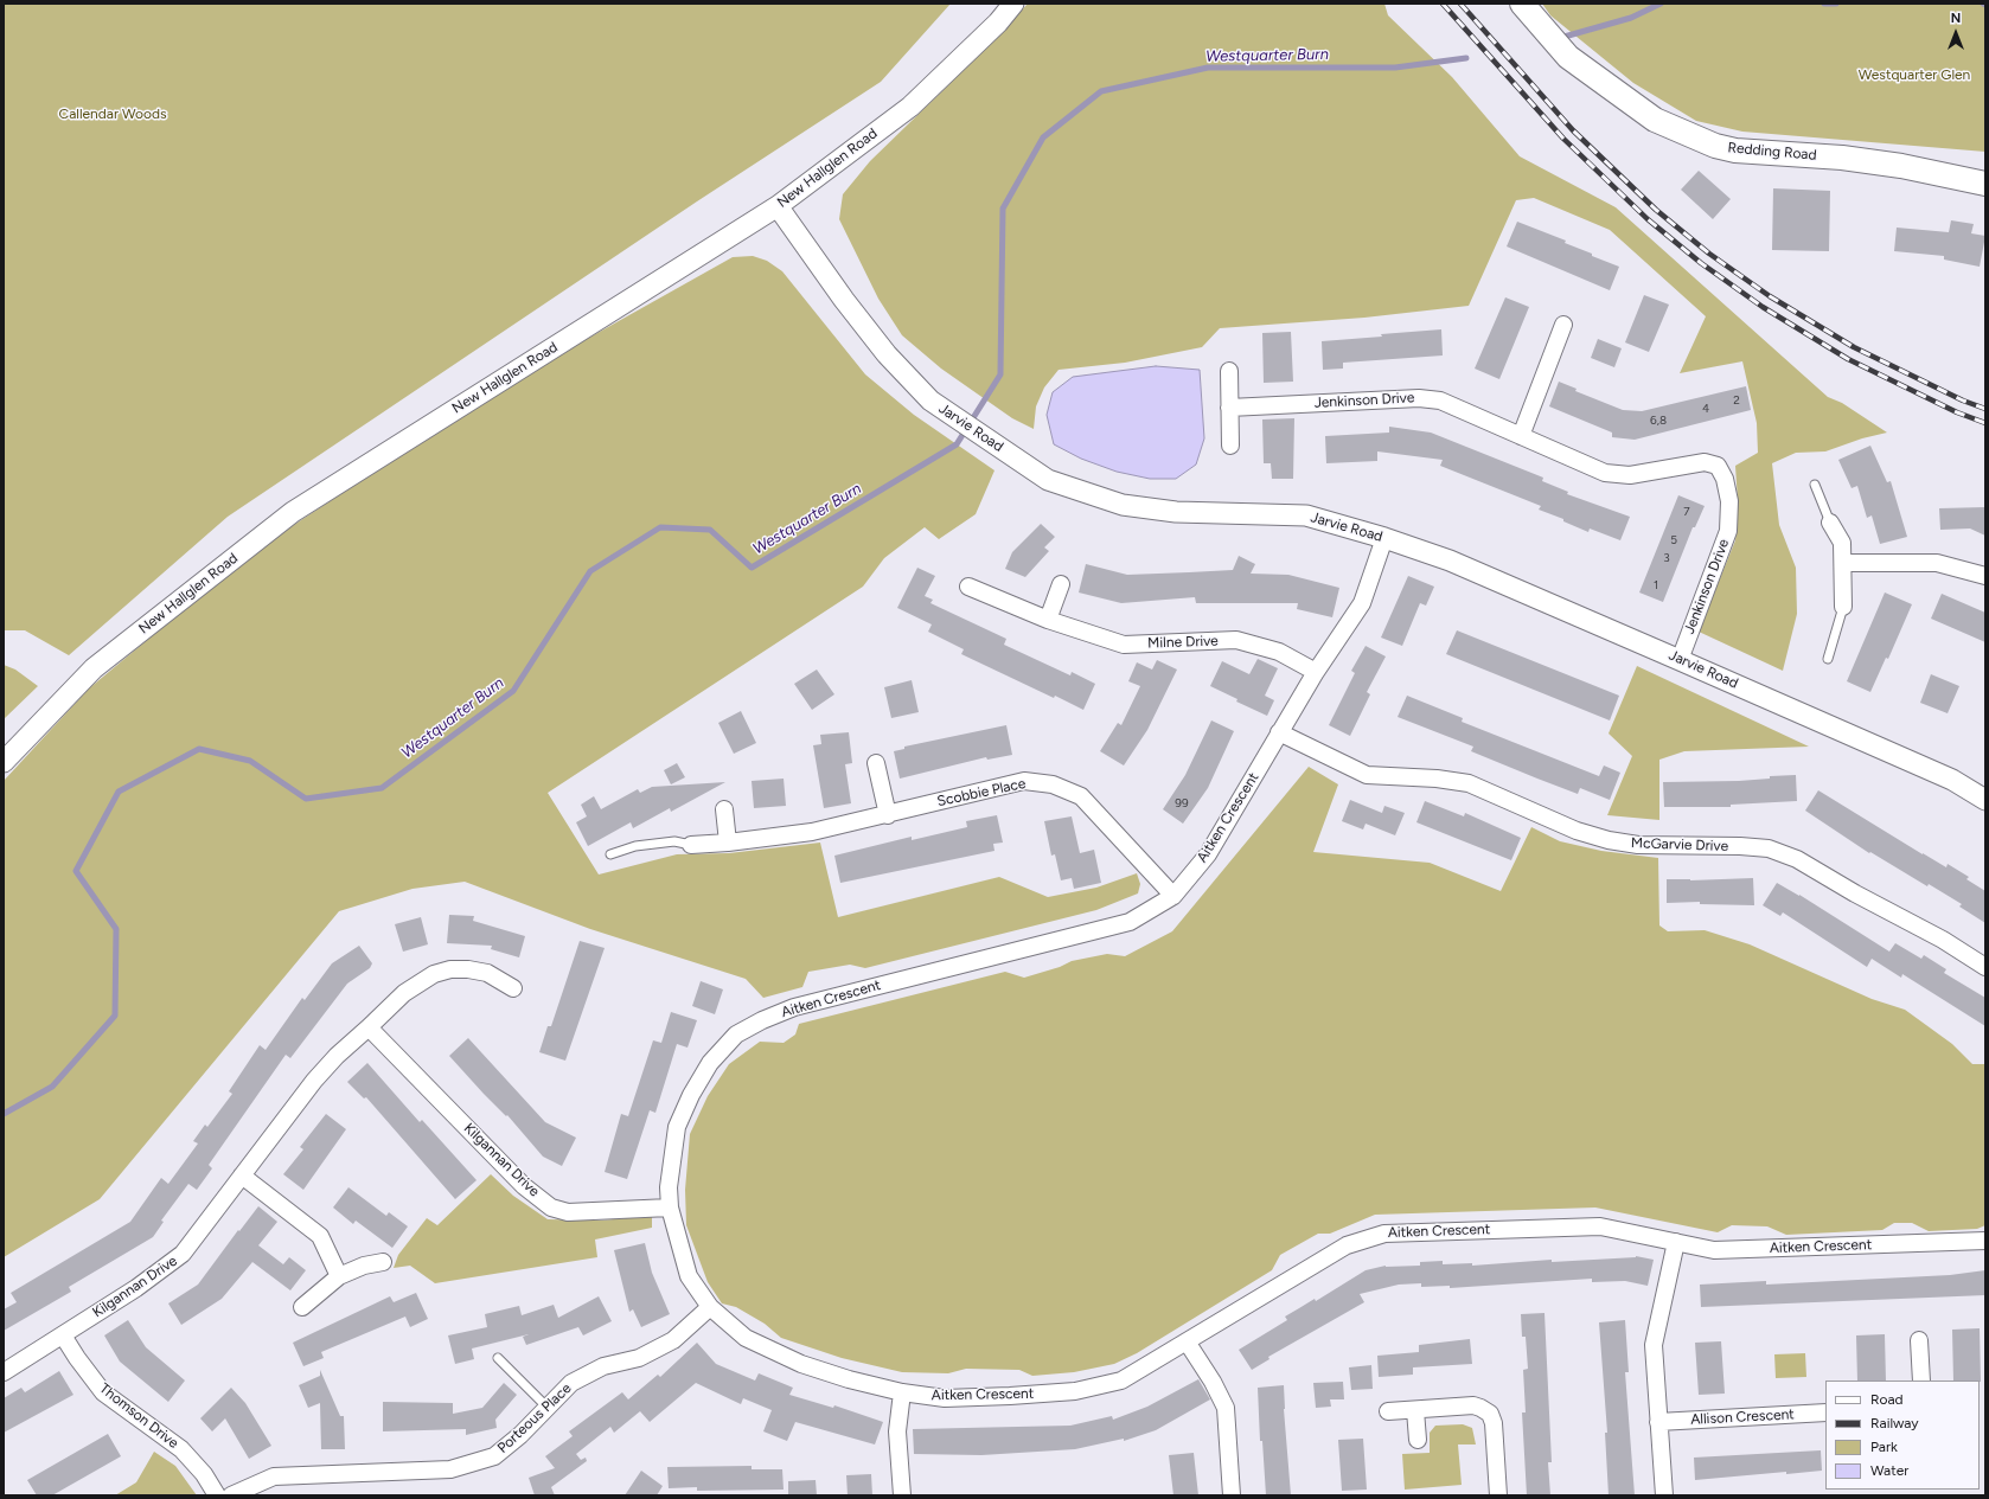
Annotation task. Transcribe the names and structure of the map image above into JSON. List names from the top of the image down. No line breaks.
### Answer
{"streets":{"main road":["Redding Road"],"street":["New Hallglen Road","Jenkinson Drive","Jarvie Road","Milne Drive","Scobbie Place","Aitken Crescent","McGarvie Drive","Kilgannan Drive","Thomson Drive","Allison Crescent","Porteous Place"]},"crossings":[["New Hallglen Road","Jarvie Road"],["Jenkinson Drive","Jarvie Road"],["Jarvie Road","Aitken Crescent"],["Milne Drive","Aitken Crescent"],["Scobbie Place","Aitken Crescent"],["Aitken Crescent","McGarvie Drive"],["Aitken Crescent","Kilgannan Drive"],["Aitken Crescent","Porteous Place"],["Kilgannan Drive","Thomson Drive"]],"water":["Westquarter Burn"],"parks":["Westquarter Glen","Callendar Woods"],"house_numbers":["2","4","6,8","7","5","3","1","99"],"legend":["Road","Railway","Park","Water"],"north":"top"}
